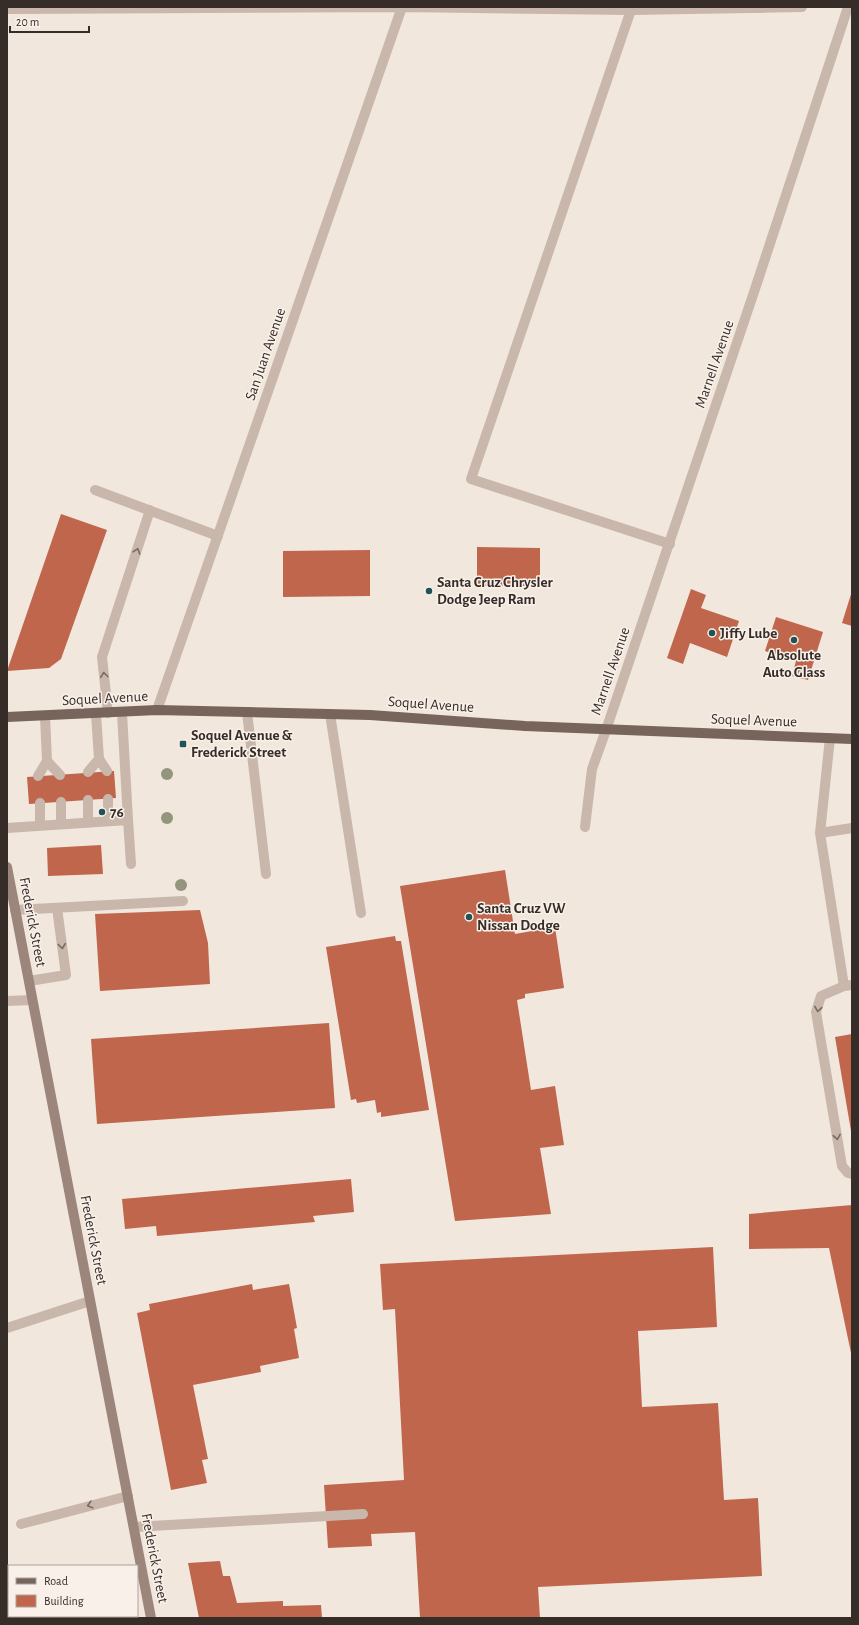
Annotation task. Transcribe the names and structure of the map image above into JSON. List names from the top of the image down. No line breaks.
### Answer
{"streets":{"main road":["Soquel Avenue","Frederick Street"],"street":["San Juan Avenue","Marnell Avenue"]},"crossings":[["San Juan Avenue","Soquel Avenue"],["Marnell Avenue","Soquel Avenue"]],"places":{"other":["Santa Cruz Chrysler Dodge Jeep Ram","Jiffy Lube","Absolute Auto Glass","76","Santa Cruz VW Nissan Dodge"],"transit":["Soquel Avenue & Frederick Street"]},"legend":["Road","Building"],"scale_bar":"20 m"}
